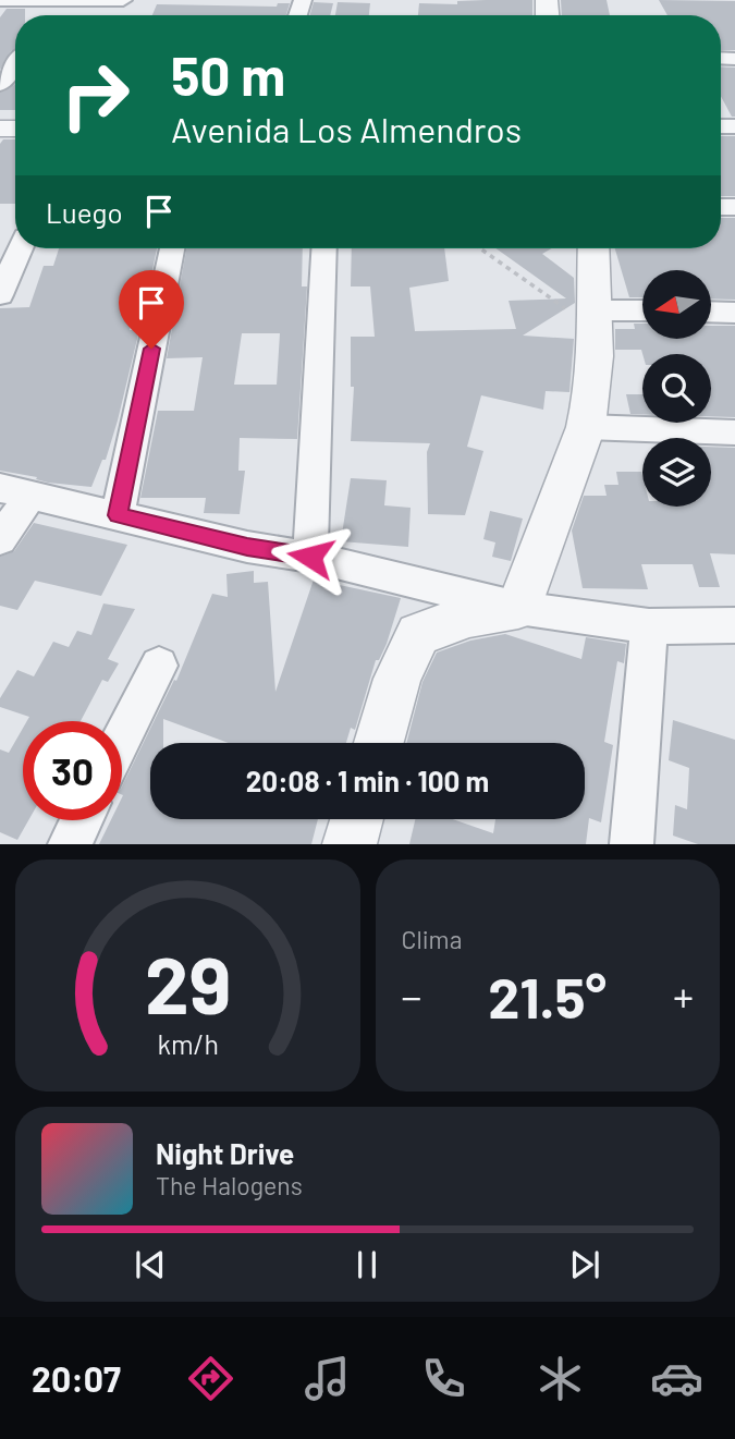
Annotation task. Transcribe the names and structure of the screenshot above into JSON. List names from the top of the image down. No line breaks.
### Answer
{"north":"left","page":{"turn":["50 m","Avenida Los Almendros"],"then":"Luego","limit":"30","trip":"20:08 · 1 min · 100 m","tile":"Clima","heat":["−","21.5°","+"],"song":["Night Drive","The Halogens"],"tabs":"20:07","gauge":["29","km/h"]}}
